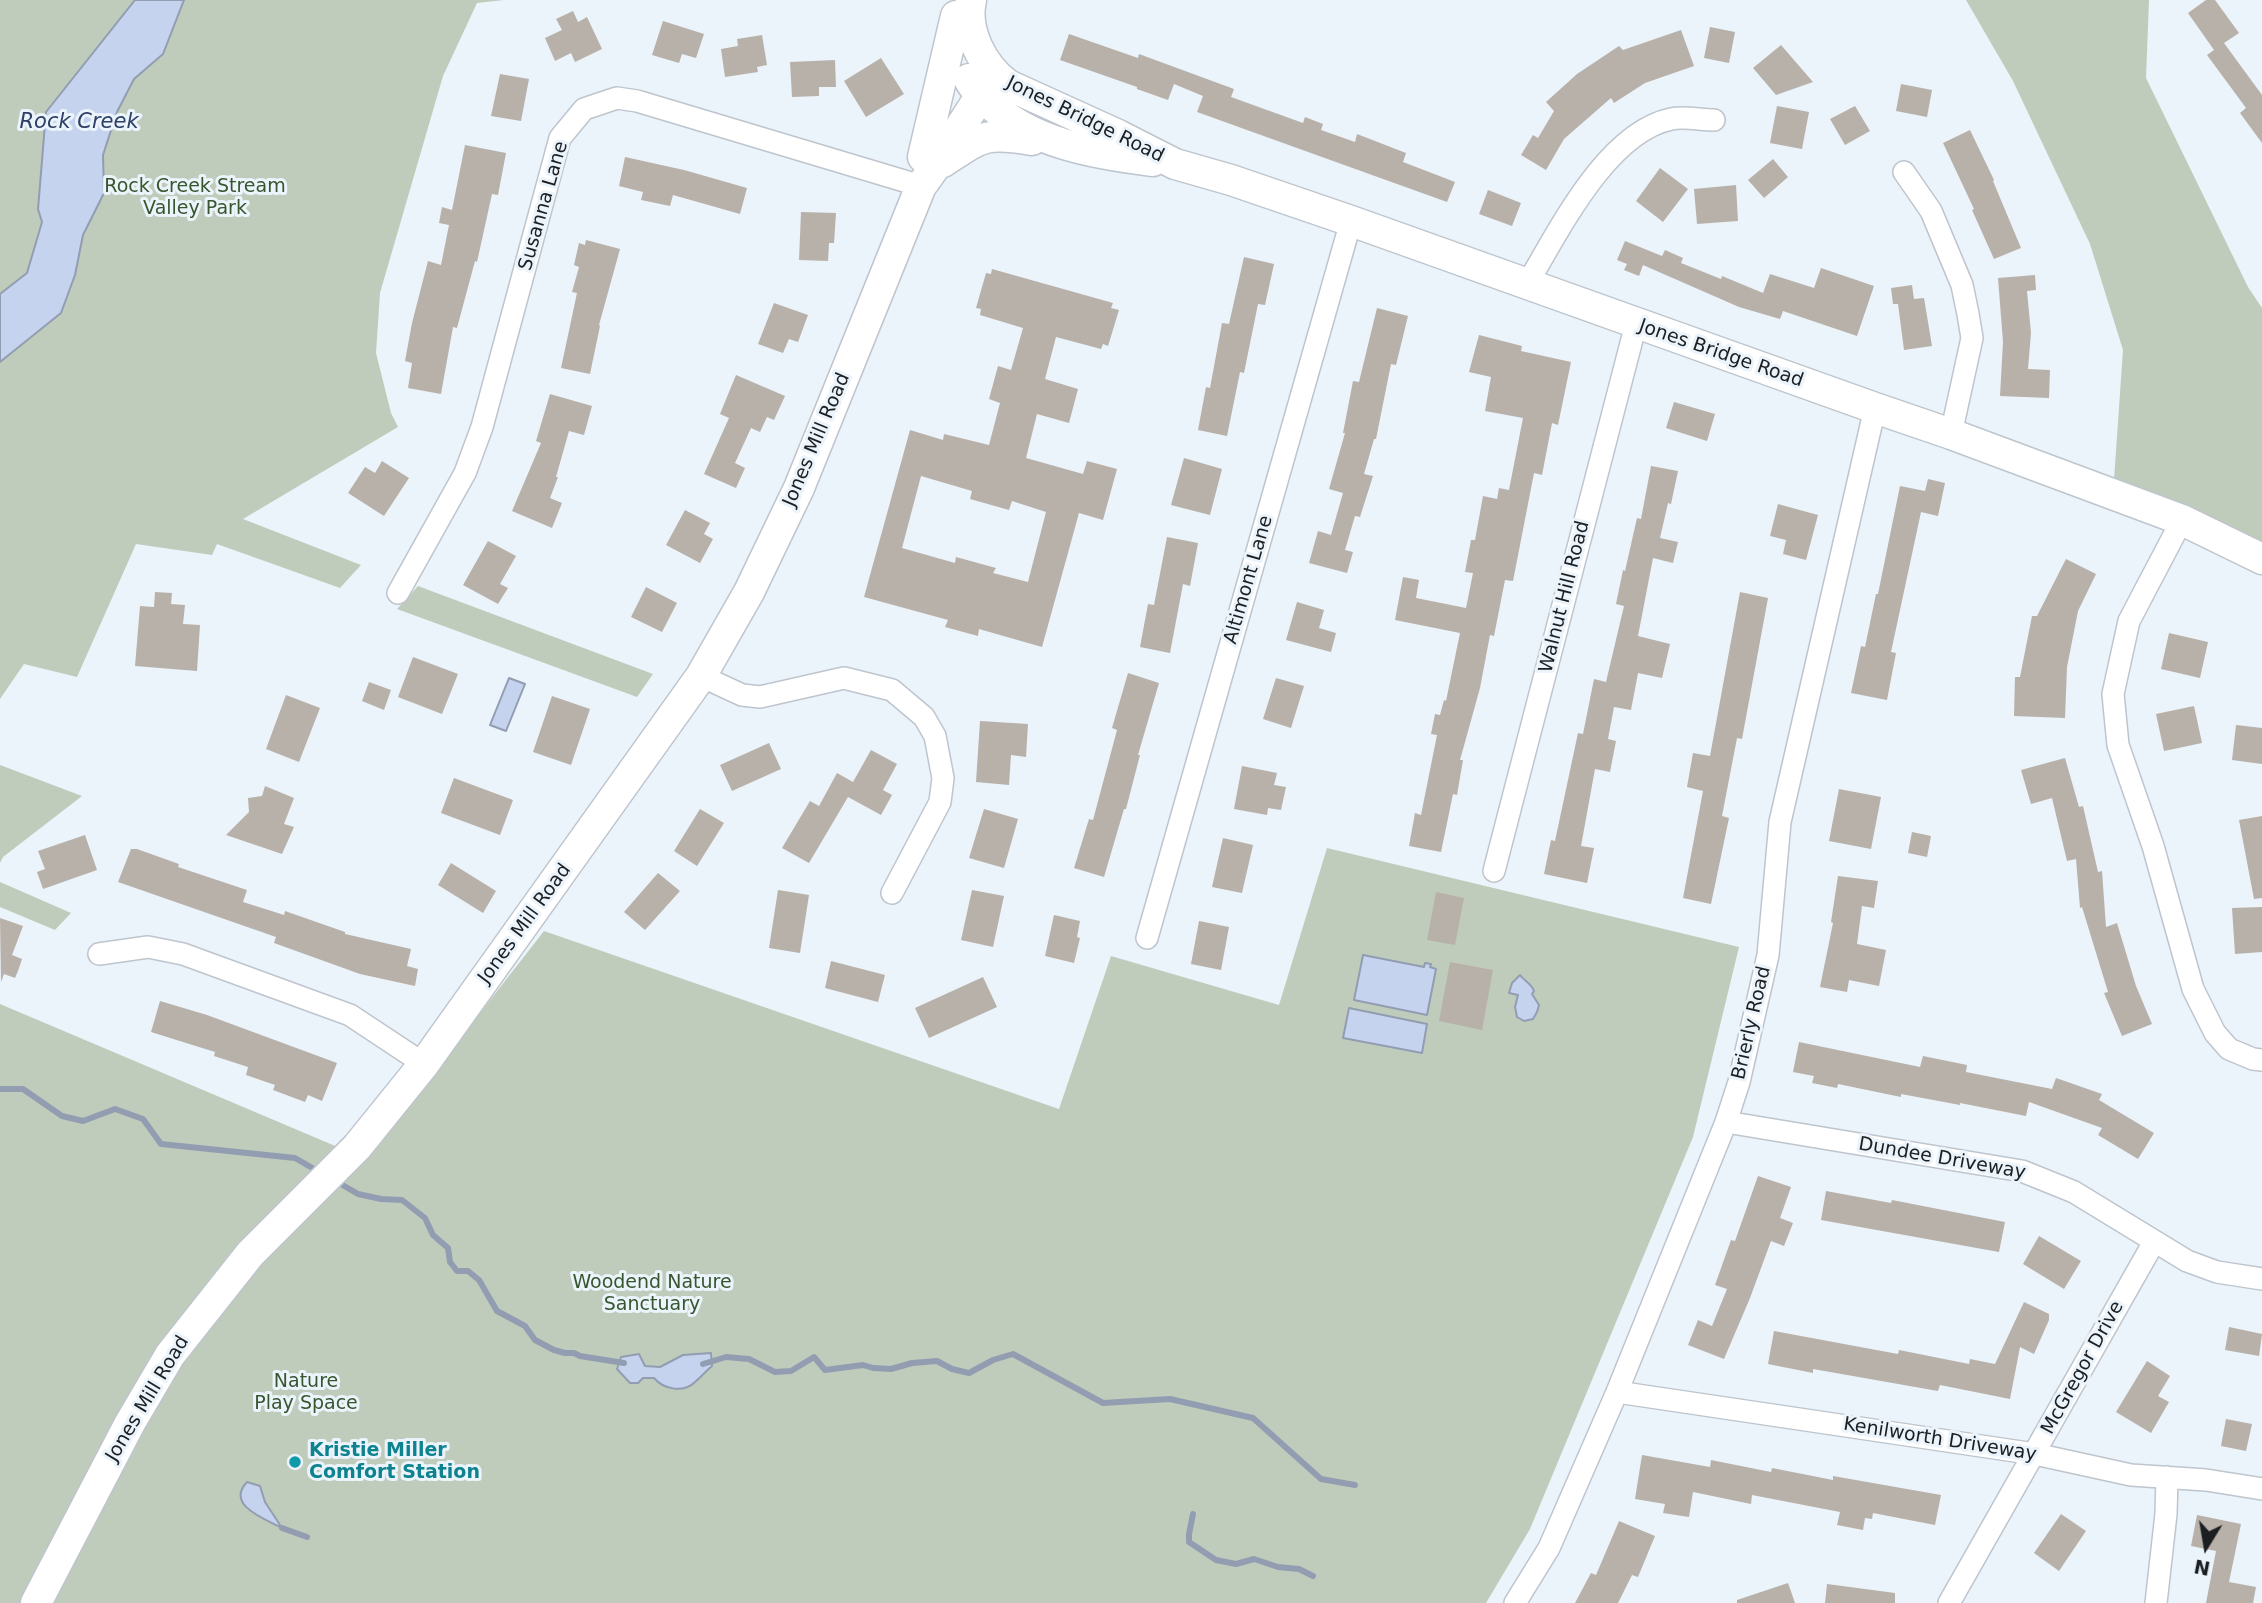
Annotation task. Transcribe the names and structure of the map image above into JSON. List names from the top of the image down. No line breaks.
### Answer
{"streets":{"main road":["Jones Bridge Road","Jones Mill Road"],"street":["Susanna Lane","Altimont Lane","Walnut Hill Road","Brierly Road","Dundee Driveway","McGregor Drive","Kenilworth Driveway"]},"crossings":[["Jones Bridge Road","Jones Mill Road"],["Jones Bridge Road","Altimont Lane"],["Jones Bridge Road","Walnut Hill Road"],["Jones Bridge Road","Brierly Road"],["Susanna Lane","Jones Mill Road"],["Brierly Road","Dundee Driveway"],["Brierly Road","Kenilworth Driveway"],["Dundee Driveway","McGregor Drive"],["McGregor Drive","Kenilworth Driveway"]],"water":["Rock Creek"],"parks":["Rock Creek Stream Valley Park","Woodend Nature Sanctuary","Nature Play Space"],"places":["Kristie Miller Comfort Station"],"north":"bottom"}
